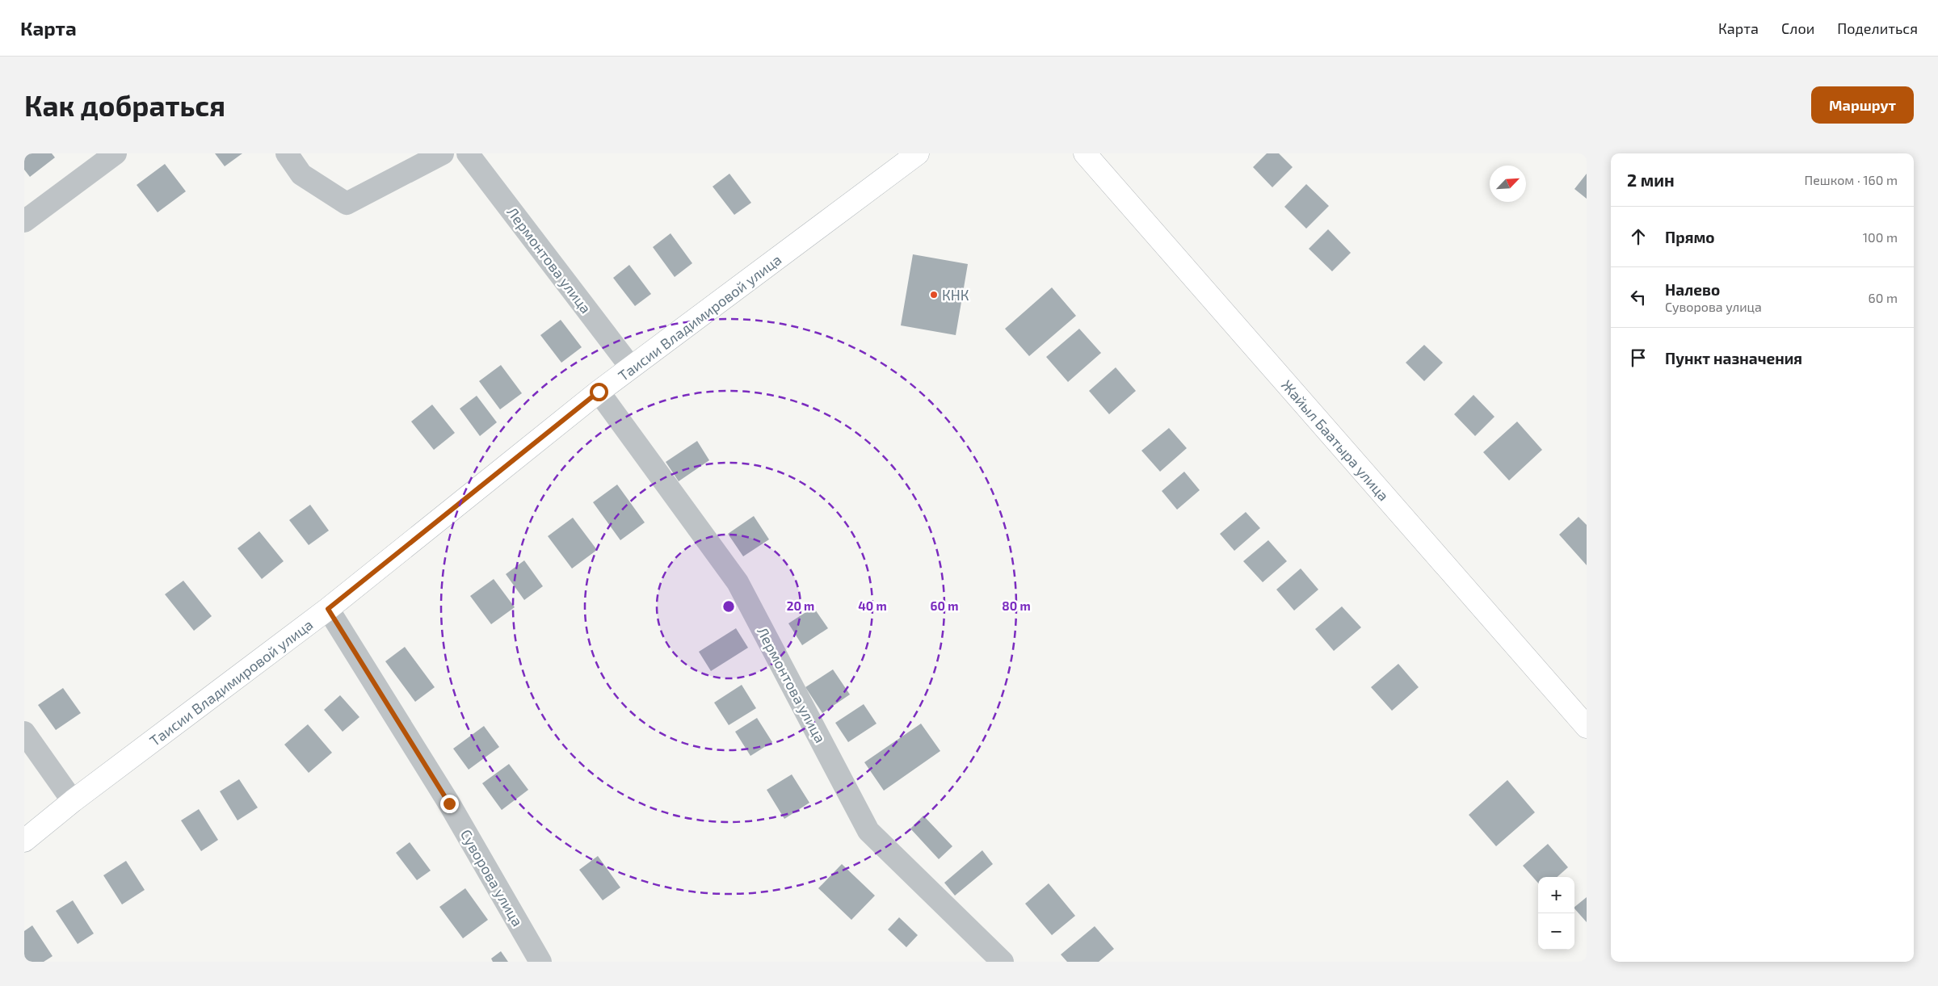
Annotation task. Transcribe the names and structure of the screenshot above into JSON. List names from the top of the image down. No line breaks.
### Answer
{"streets":{"main road":["Таисии Владимировой улица","Жайыл Баатыра улица"],"street":["Лермонтова улица","Суворова улица"]},"crossings":[["Лермонтова улица","Таисии Владимировой улица"],["Таисии Владимировой улица","Суворова улица"]],"places":["КНК"],"north":"top right","page":{"header":"Карта","nav":["Карта","Слои","Поделиться"],"buttons":"Маршрут","title":"Как добраться","heading":["2 мин","Пешком · 160 m"],"list":[["Прямо","100 m"],["Налево","Суворова улица","60 m"],"Пункт назначения"],"map_buttons":["+","−"]},"rings":["20 m","40 m","60 m","80 m"]}
